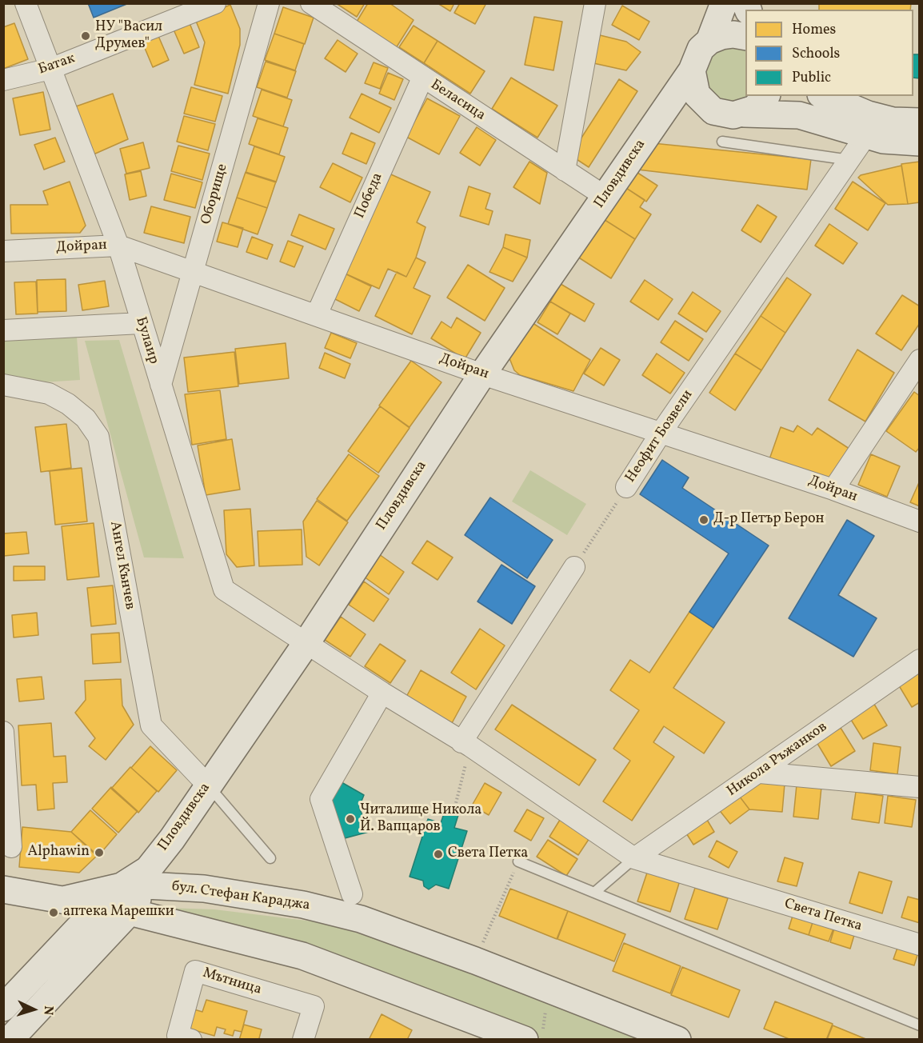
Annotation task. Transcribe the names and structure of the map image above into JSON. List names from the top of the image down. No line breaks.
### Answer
{"streets":{"street":["Батак","Беласица","Пловдивска","Оборище","Победа","Дойран","Булаир","Неофит Бозвели","Ангел Кънчев","Никола Ръжанков","бул. Стефан Караджа","Света Петка","Мътница"]},"crossings":[["Батак","Булаир"],["Беласица","Пловдивска"],["Беласица","Победа"],["Пловдивска","Дойран"],["Пловдивска","Булаир"],["Пловдивска","Ангел Кънчев"],["Пловдивска","бул. Стефан Караджа"],["Пловдивска","Света Петка"],["Оборище","Дойран"],["Оборище","Булаир"],["Победа","Дойран"],["Дойран","Булаир"],["Дойран","Неофит Бозвели"],["Булаир","Света Петка"],["Никола Ръжанков","Света Петка"]],"places":["НУ \"Васил Друмев\"","Д-р Петър Берон","Читалище Никола Й. Вапцаров","Alphawin","Света Петка","аптека Марешки"],"legend":["Homes","Schools","Public"],"north":"right"}
